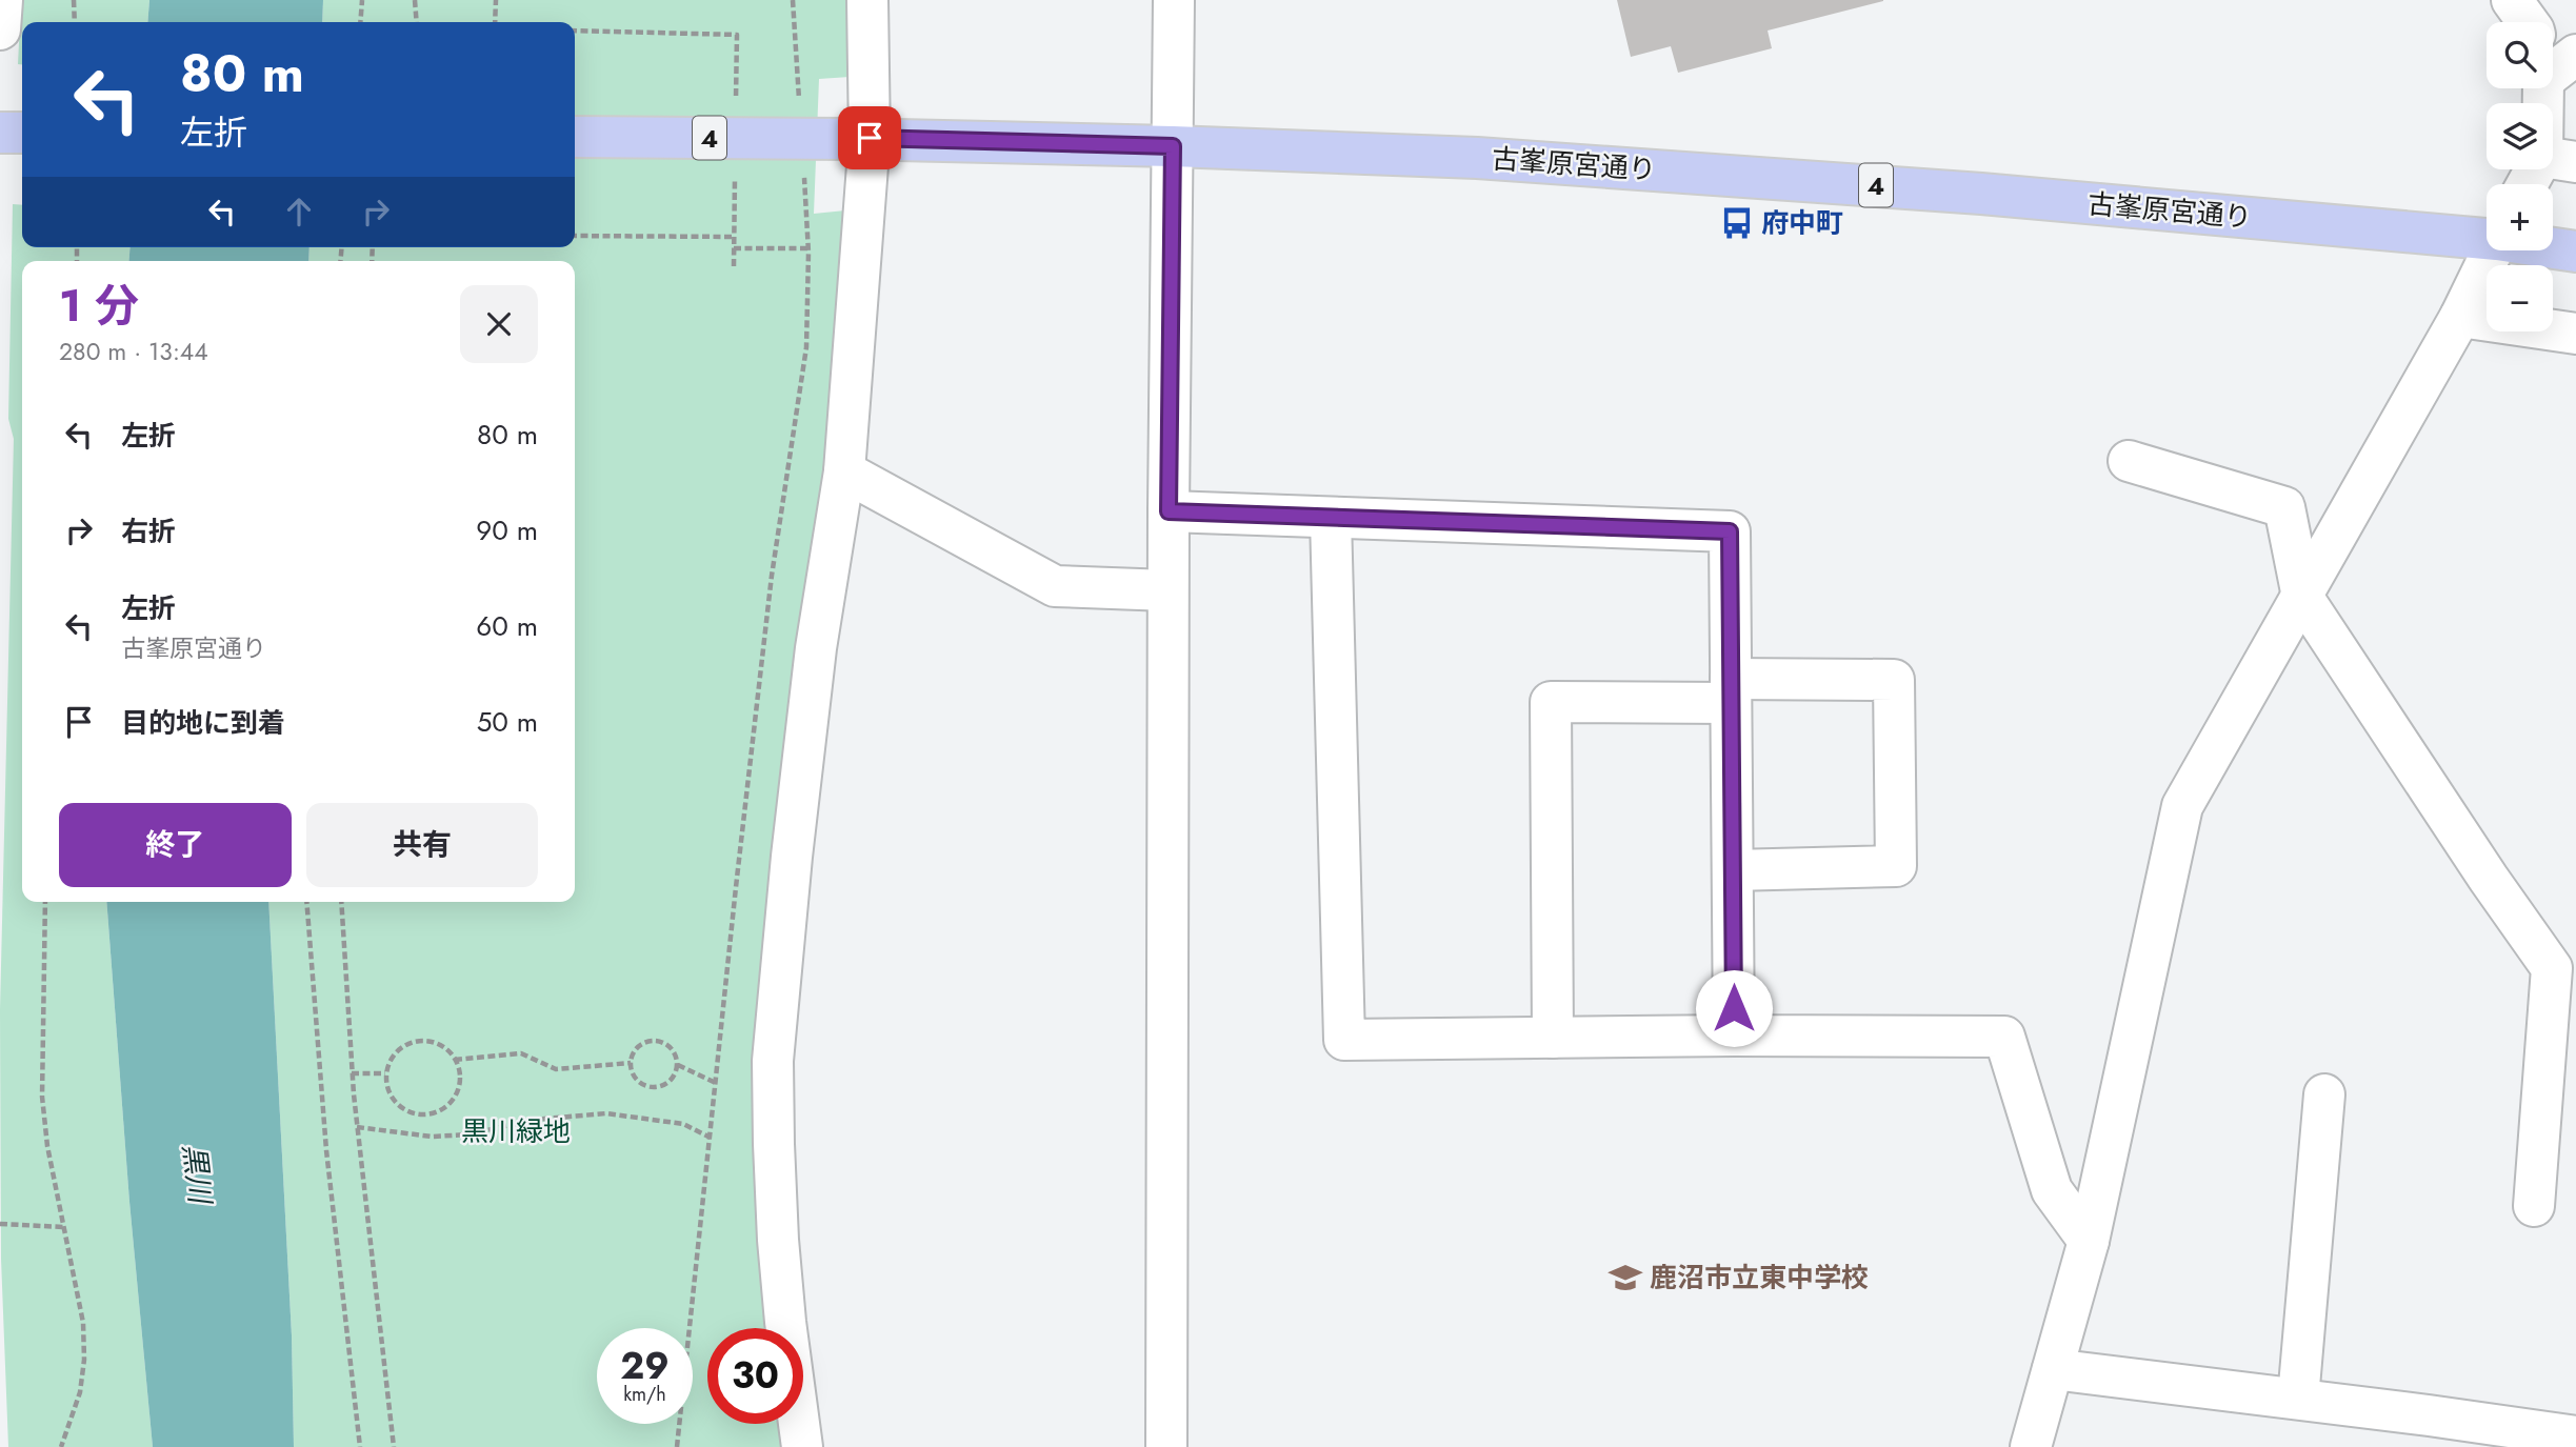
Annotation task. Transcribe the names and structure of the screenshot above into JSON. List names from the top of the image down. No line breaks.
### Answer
{"streets":{"main road":["4","古峯原宮通り"]},"water":["黒川"],"parks":["黒川緑地"],"places":{"bus stop":["府中町"],"school or university":["鹿沼市立東中学校"]},"page":{"map_buttons":["+","−"],"turn":["80 m","左折"],"heading":["1 分","280 m · 13:44"],"list":[{"name":"左折","value":"80 m"},{"name":"右折","value":"90 m"},{"name":"左折","note":"古峯原宮通り","value":"60 m"},{"name":"目的地に到着","value":"50 m"}],"buttons":["終了","共有"],"speed":"29 km/h","limit":"30"}}
